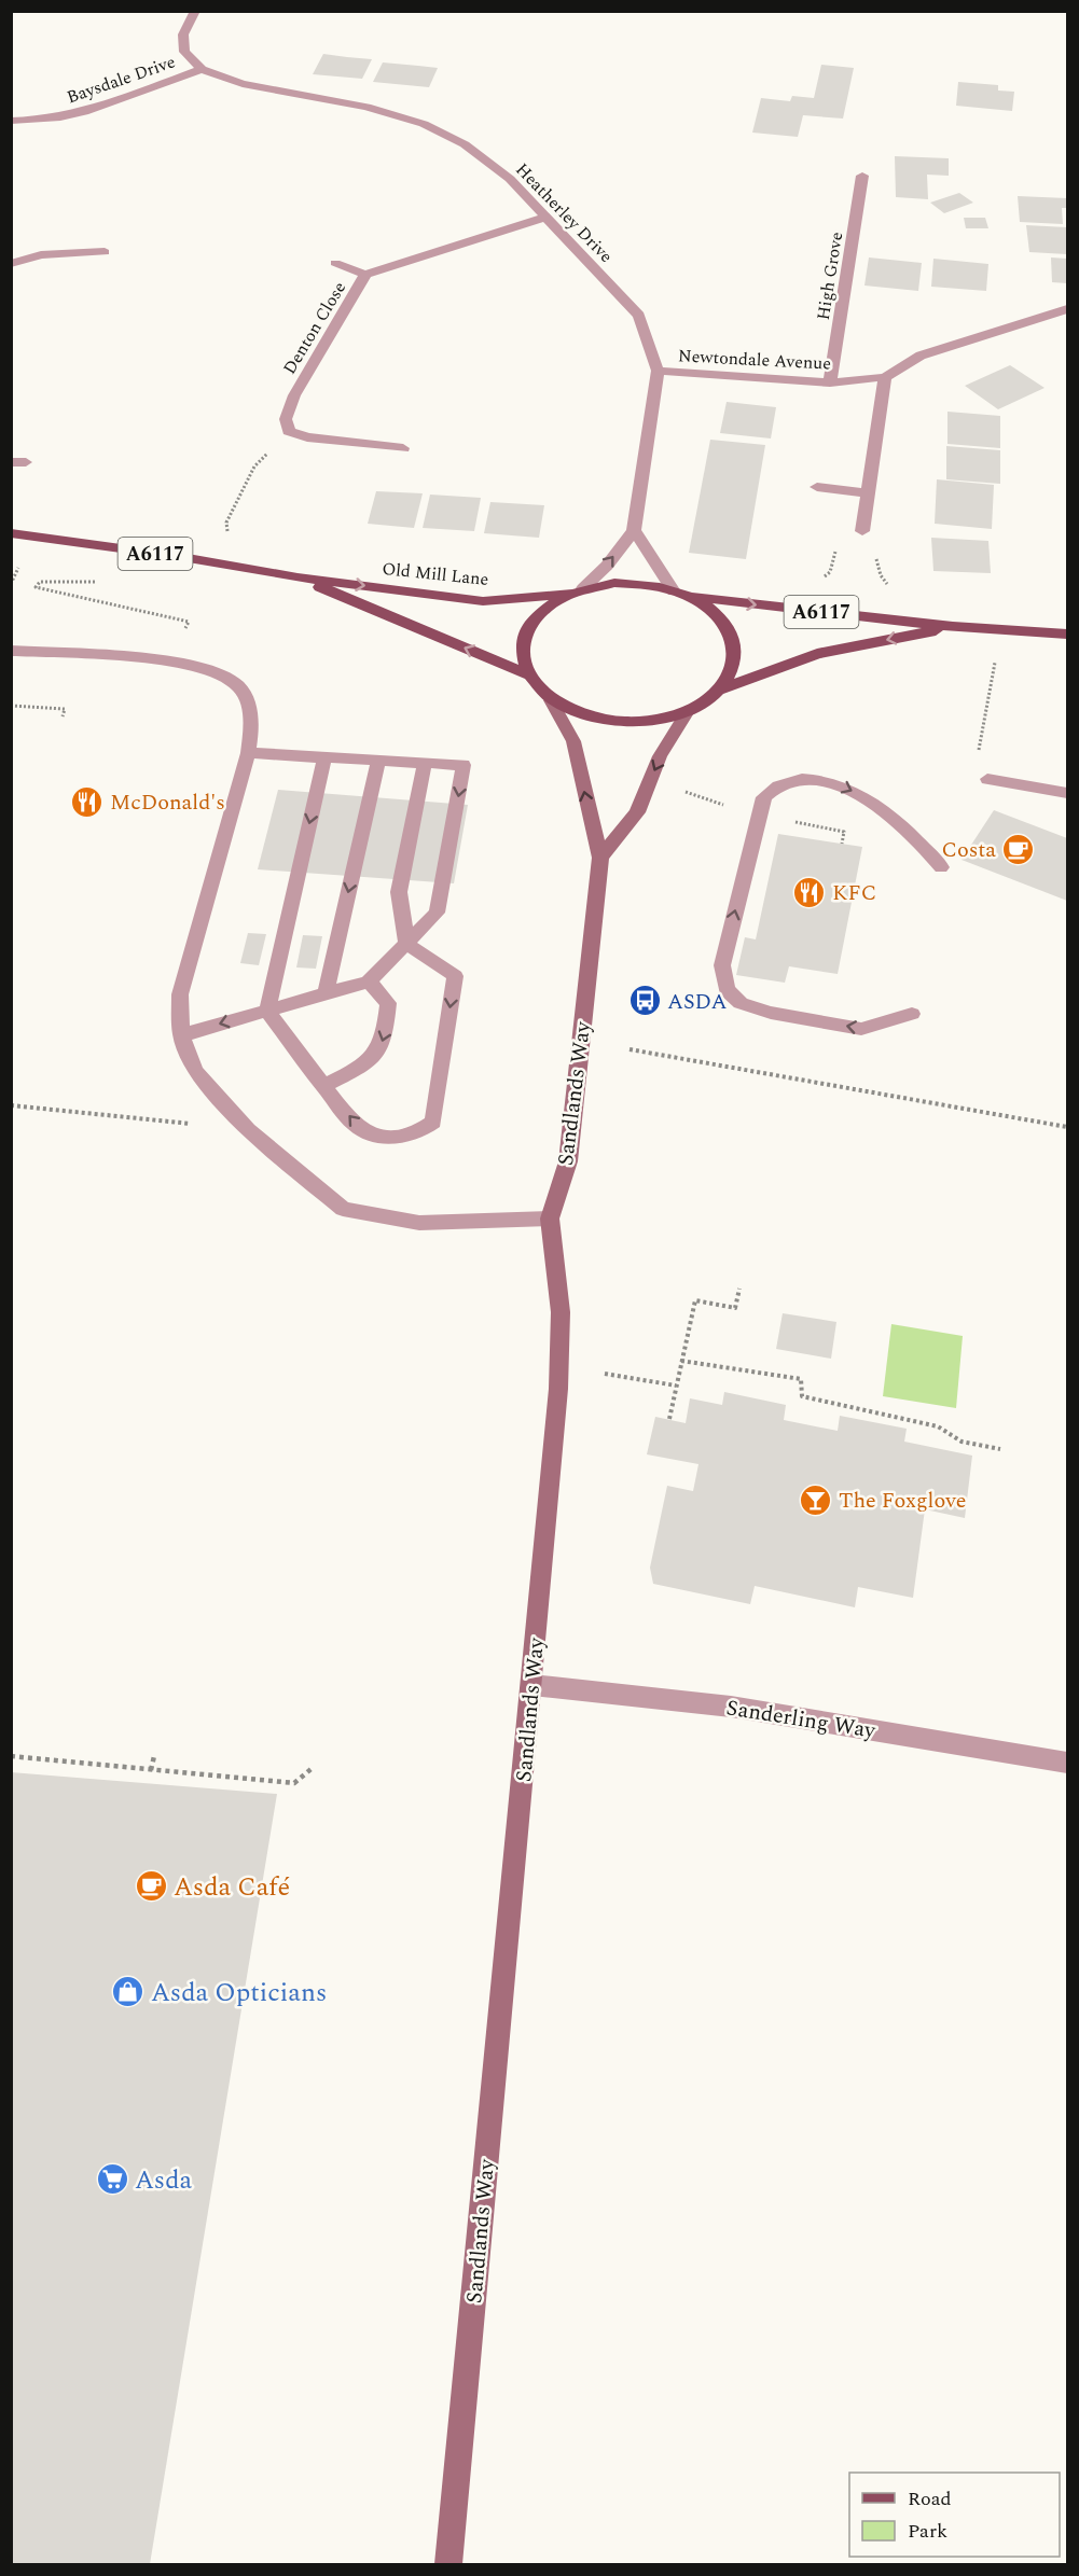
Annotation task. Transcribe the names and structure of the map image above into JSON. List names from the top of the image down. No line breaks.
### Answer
{"streets":{"main road":["A6117","Old Mill Lane"],"street":["Baysdale Drive","Heatherley Drive","High Grove","Denton Close","Newtondale Avenue","Sandlands Way","Sanderling Way"]},"crossings":[["Baysdale Drive","Heatherley Drive"],["Heatherley Drive","Denton Close"],["Heatherley Drive","Newtondale Avenue"],["Heatherley Drive","Old Mill Lane"],["High Grove","Newtondale Avenue"],["Sandlands Way","Sanderling Way"]],"places":{"restaurant":["McDonald's","KFC"],"cafe":["Costa","Asda Café"],"bus stop":["ASDA"],"bar":["The Foxglove"],"shop":["Asda Opticians"],"supermarket":["Asda"]},"legend":["Road","Park"]}
